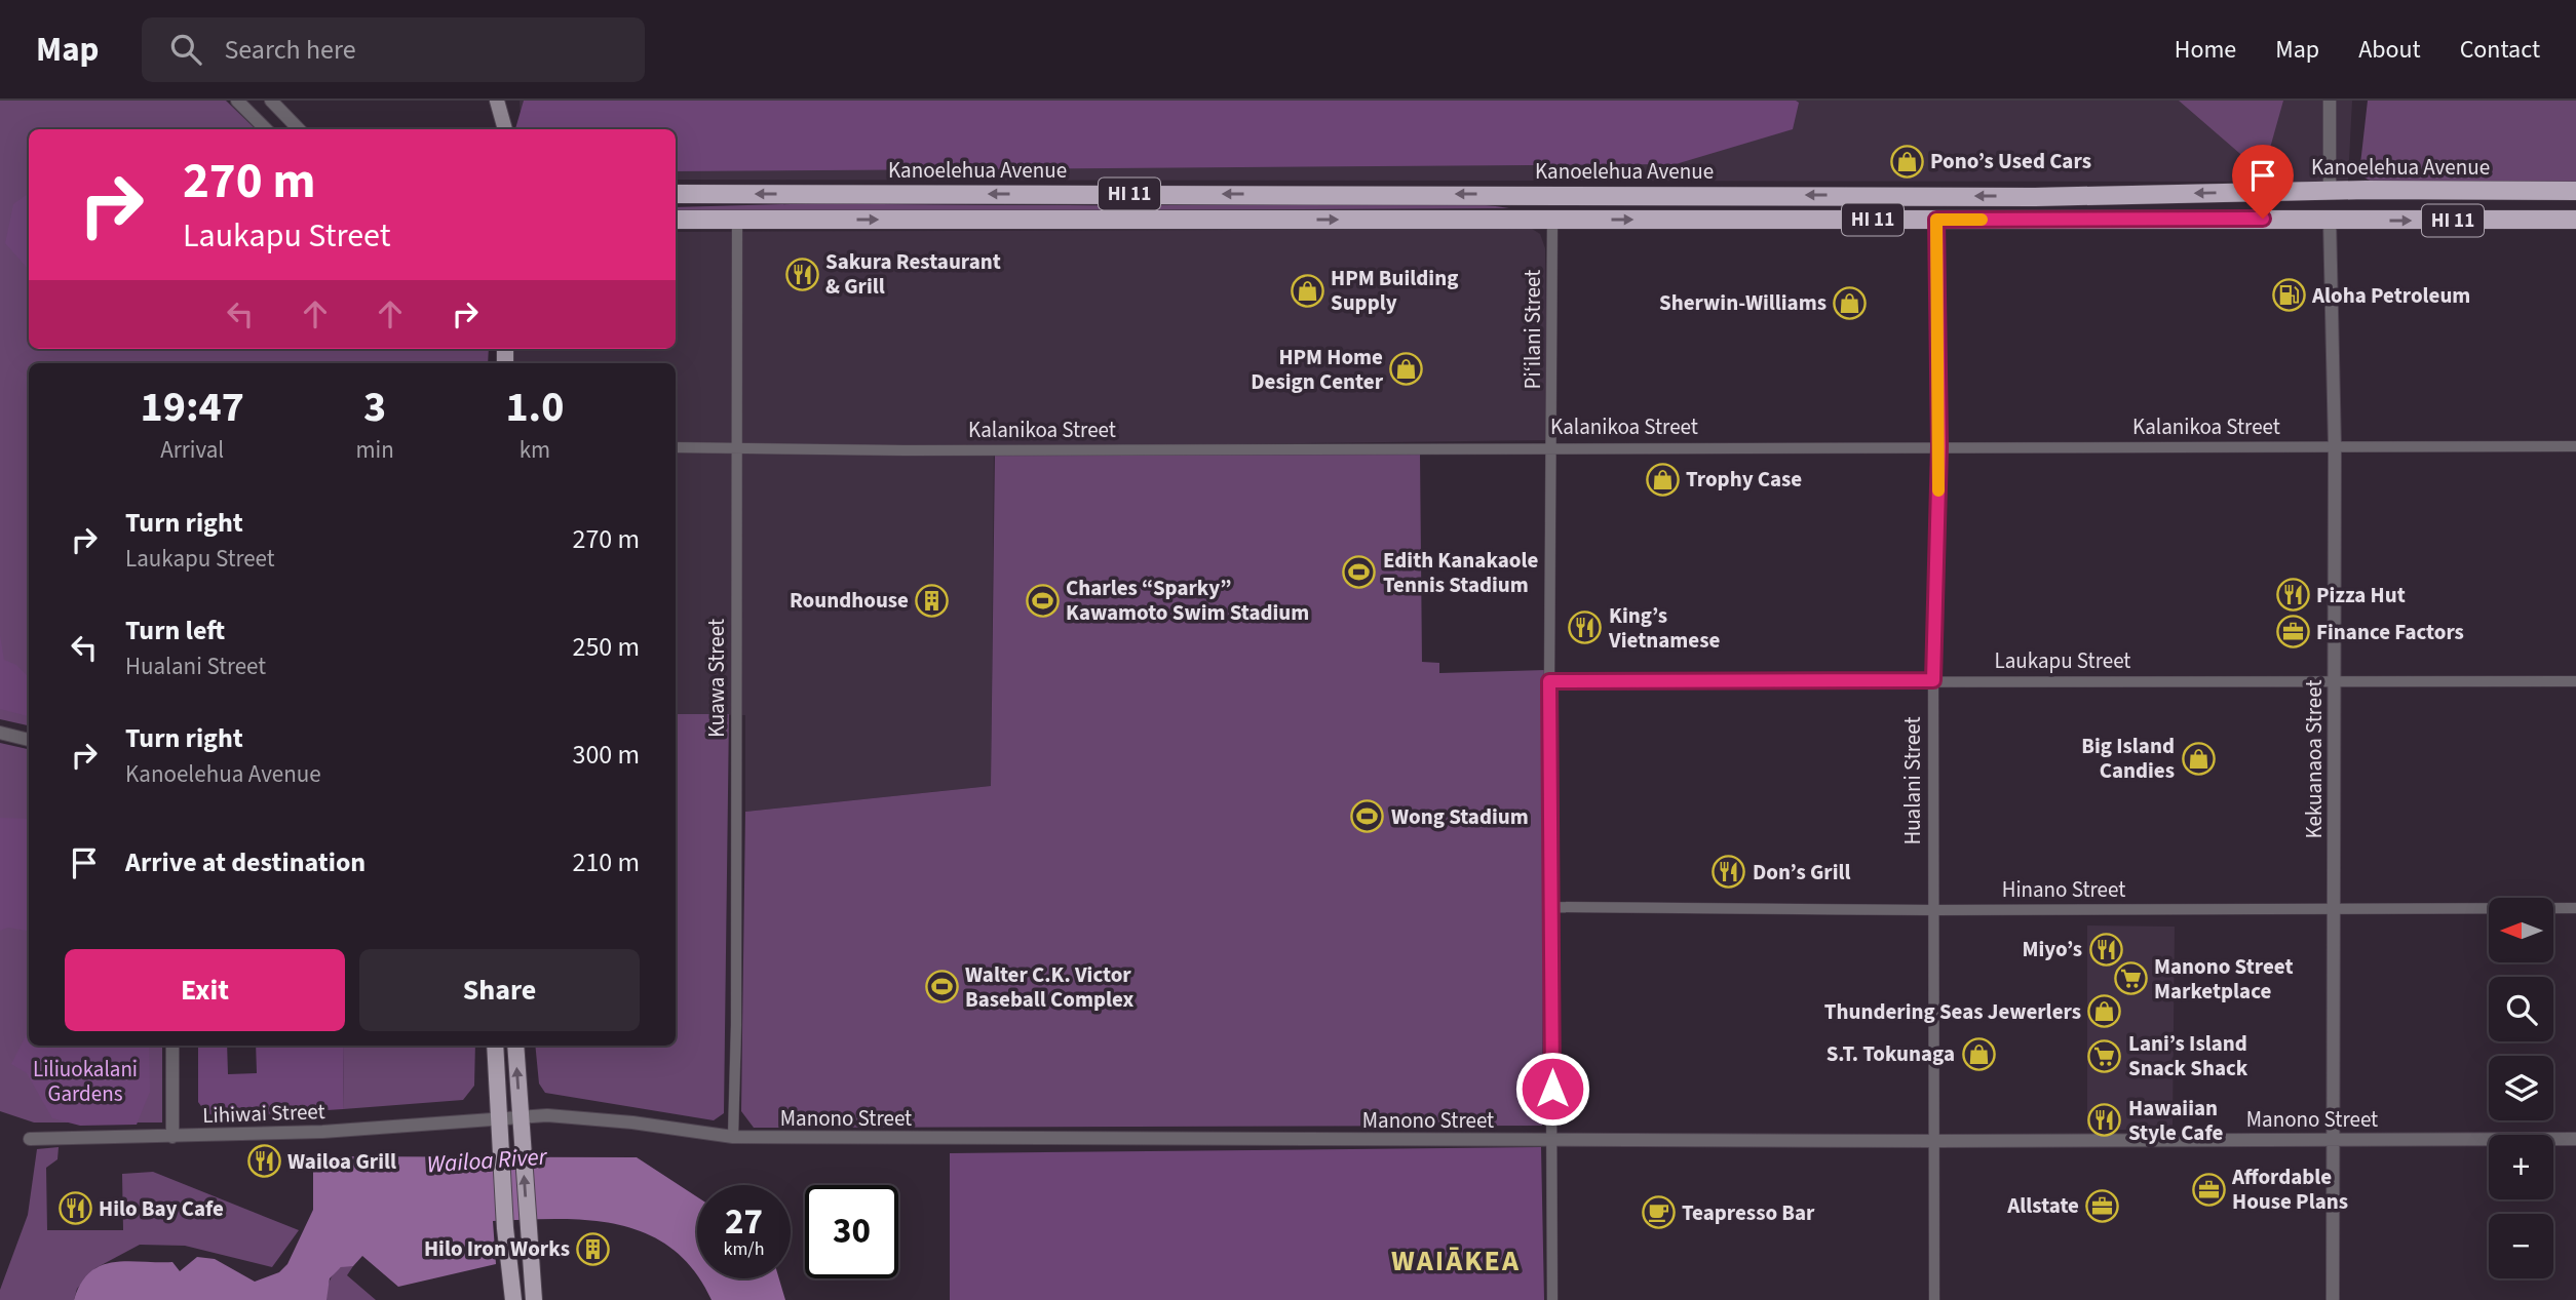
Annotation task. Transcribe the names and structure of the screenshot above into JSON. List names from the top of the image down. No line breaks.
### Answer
{"streets":{"highway":["Kanoelehua Avenue","HI 11"],"street":["Pi‘ilani Street","Kalanikoa Street","Laukapu Street","Kuawa Street","Kekuanaoa Street","Hualani Street","Hinano Street","Lihiwai Street","Manono Street"]},"crossings":[["HI 11","Pi‘ilani Street"],["HI 11","Kuawa Street"],["HI 11","Kekuanaoa Street"],["HI 11","Hualani Street"],["Pi‘ilani Street","Kalanikoa Street"],["Pi‘ilani Street","Laukapu Street"],["Pi‘ilani Street","Hinano Street"],["Pi‘ilani Street","Manono Street"],["Kalanikoa Street","Kuawa Street"],["Kalanikoa Street","Kekuanaoa Street"],["Kalanikoa Street","Hualani Street"],["Laukapu Street","Kekuanaoa Street"],["Laukapu Street","Hualani Street"],["Kuawa Street","Manono Street"],["Kekuanaoa Street","Hinano Street"],["Kekuanaoa Street","Manono Street"],["Hualani Street","Hinano Street"],["Hualani Street","Manono Street"],["Lihiwai Street","Manono Street"]],"districts":["WAIĀKEA"],"water":["Wailoa River"],"parks":["Liliuokalani Gardens"],"places":{"shop":["Pono’s Used Cars","HPM Building Supply","Sherwin-Williams","HPM Home Design Center","Trophy Case","Big Island Candies","Thundering Seas Jewerlers","S.T. Tokunaga"],"restaurant":["Sakura Restaurant & Grill","Pizza Hut","King’s Vietnamese","Don’s Grill","Miyo’s","Hawaiian Style Cafe","Wailoa Grill","Hilo Bay Cafe"],"fuel station":["Aloha Petroleum"],"sports":["Edith Kanakaole Tennis Stadium","Charles “Sparky” Kawamoto Swim Stadium","Wong Stadium","Walter C.K. Victor Baseball Complex"],"building":["Roundhouse","Hilo Iron Works"],"office":["Finance Factors","Affordable House Plans","Allstate"],"supermarket":["Manono Street Marketplace","Lani’s Island Snack Shack"],"cafe":["Teapresso Bar"]},"north":"left","page":{"header":"Map","search":"Search here","nav":["Home","Map","About","Contact"],"turn":["270 m","Laukapu Street"],"eta":["19:47","Arrival","3","min","1.0","km"],"list":[{"name":"Turn right","note":"Laukapu Street","value":"270 m"},{"name":"Turn left","note":"Hualani Street","value":"250 m"},{"name":"Turn right","note":"Kanoelehua Avenue","value":"300 m"},{"name":"Arrive at destination","value":"210 m"}],"map_buttons":["+","−"],"buttons":["Exit","Share"],"speed":"27 km/h","limit":"30"}}
